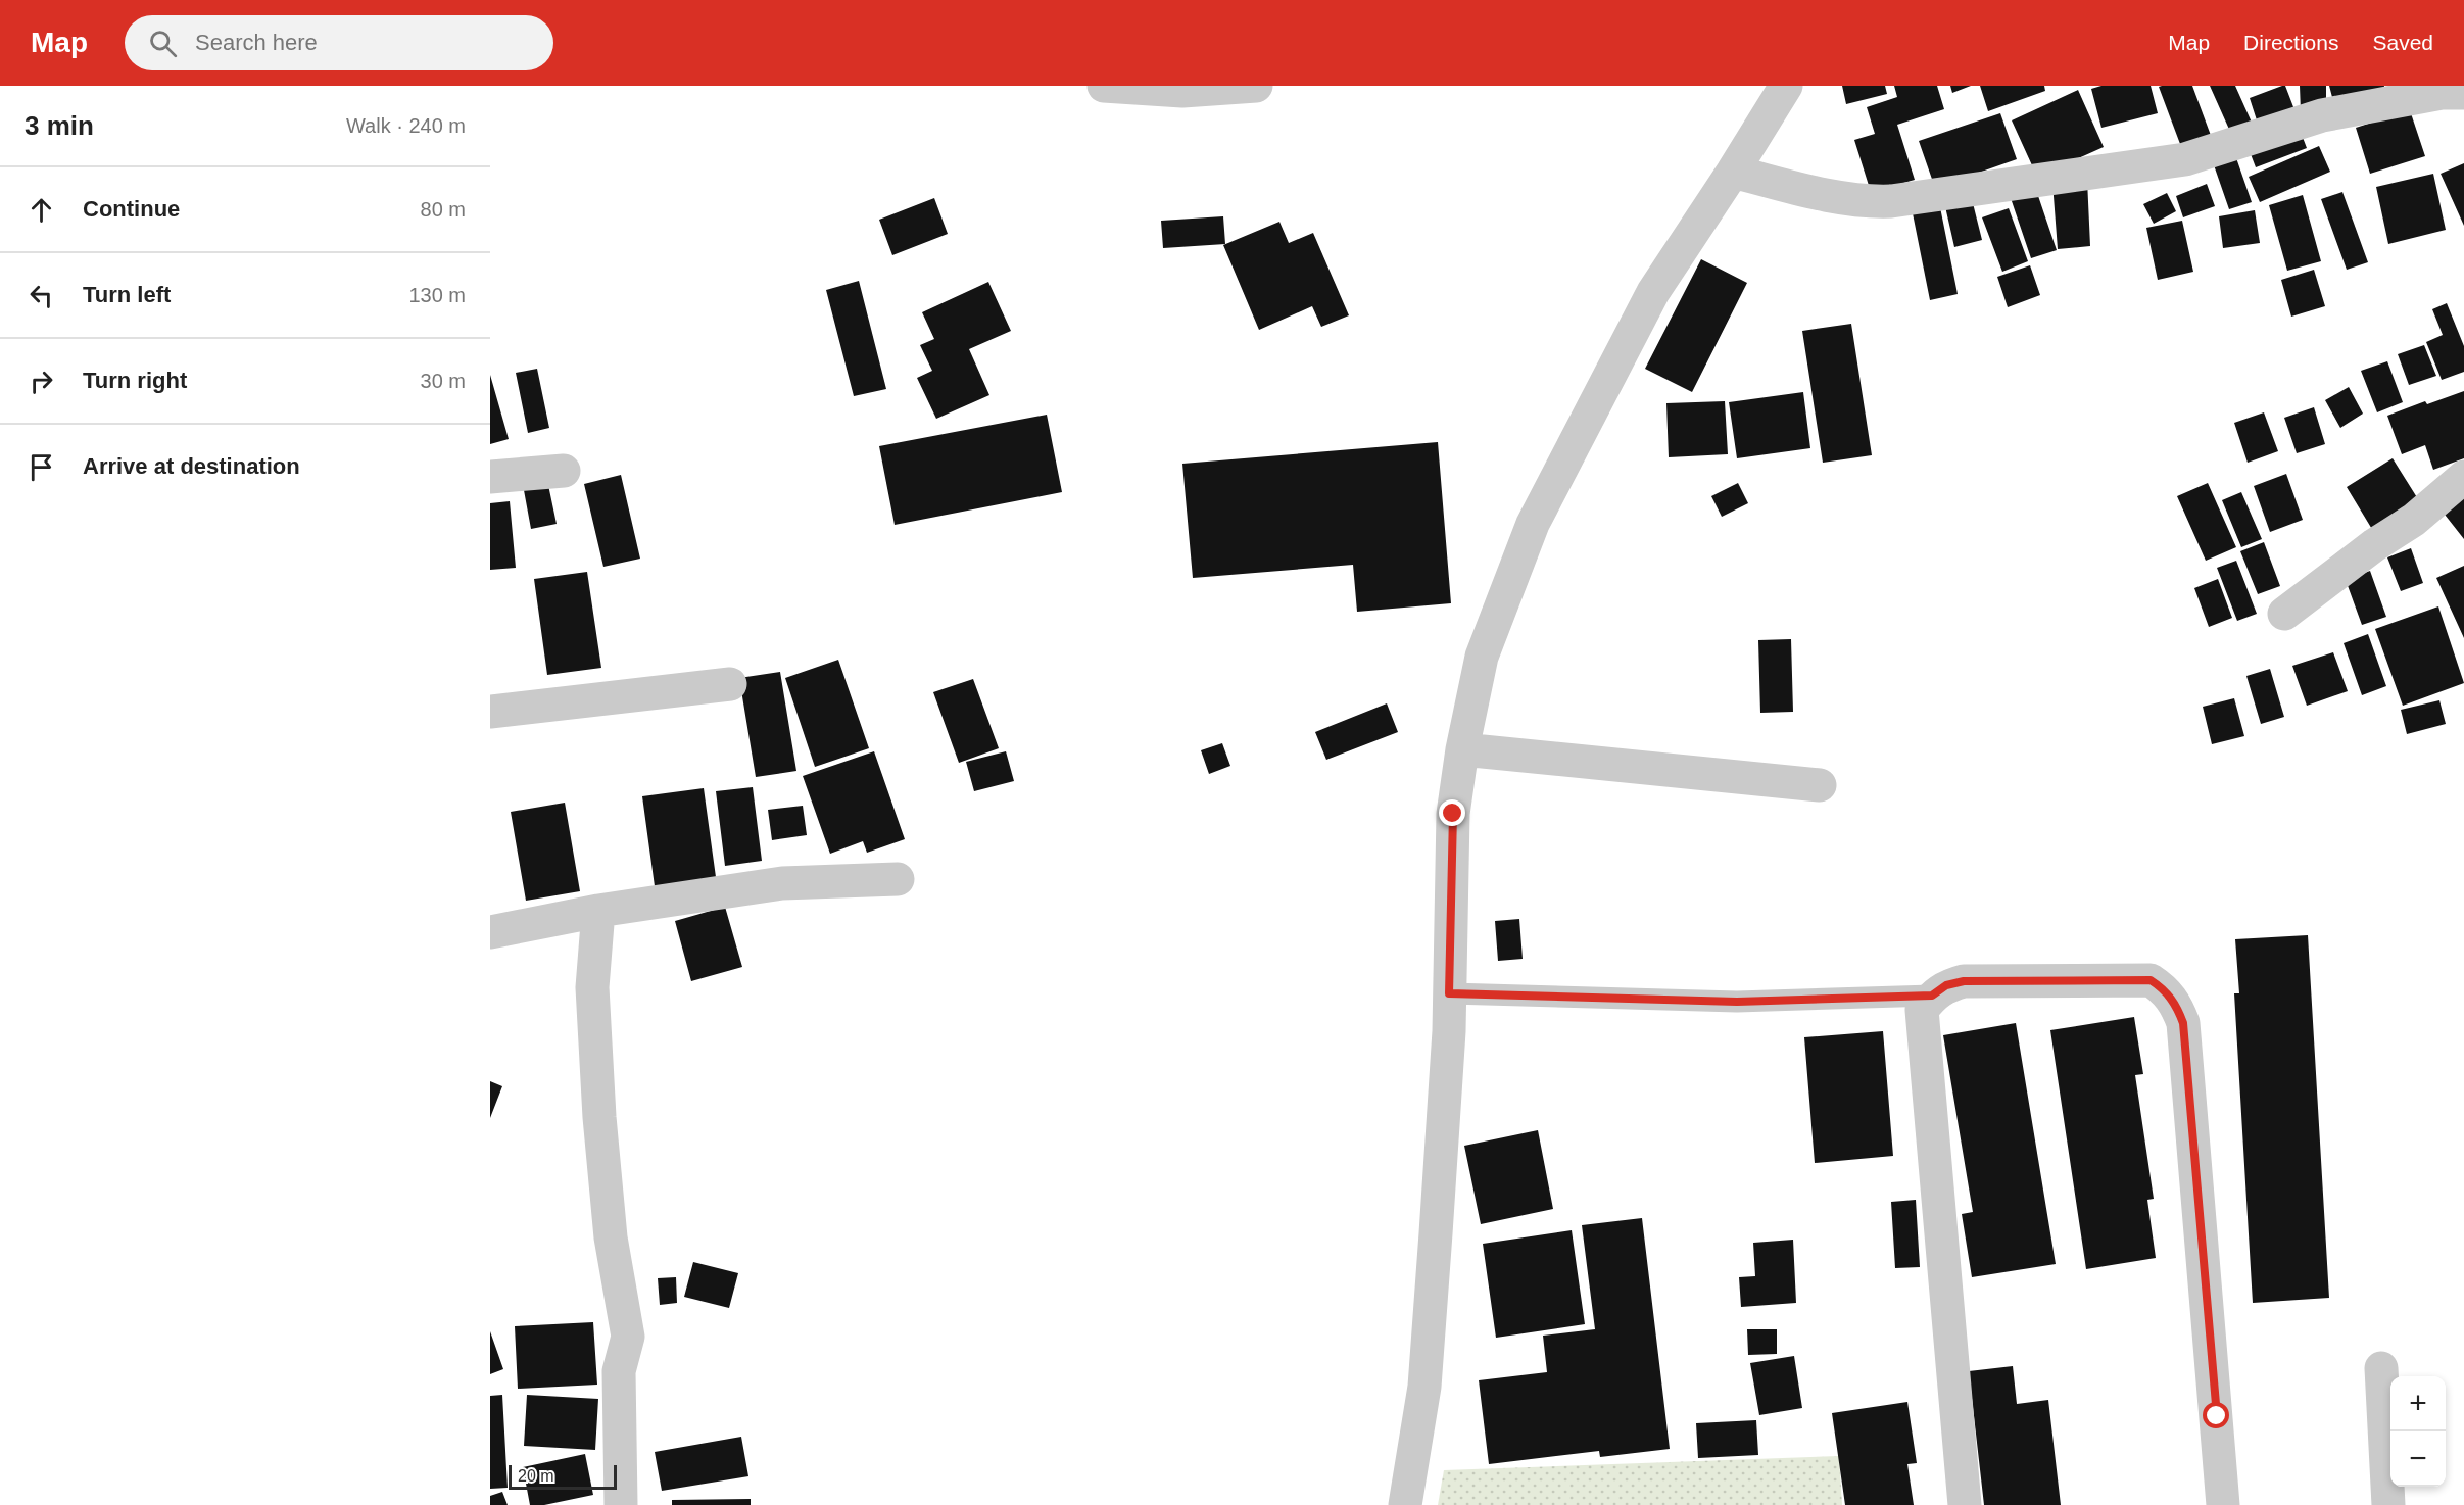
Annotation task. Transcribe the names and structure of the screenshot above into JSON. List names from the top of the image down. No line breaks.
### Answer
{"scale_bar":"20 m","page":{"header":"Map","search":"Search here","nav":["Map","Directions","Saved"],"heading":["3 min","Walk · 240 m"],"list":[["Continue","80 m"],["Turn left","130 m"],["Turn right","30 m"],"Arrive at destination"],"map_buttons":["+","−"],"scale":"20 m"}}
